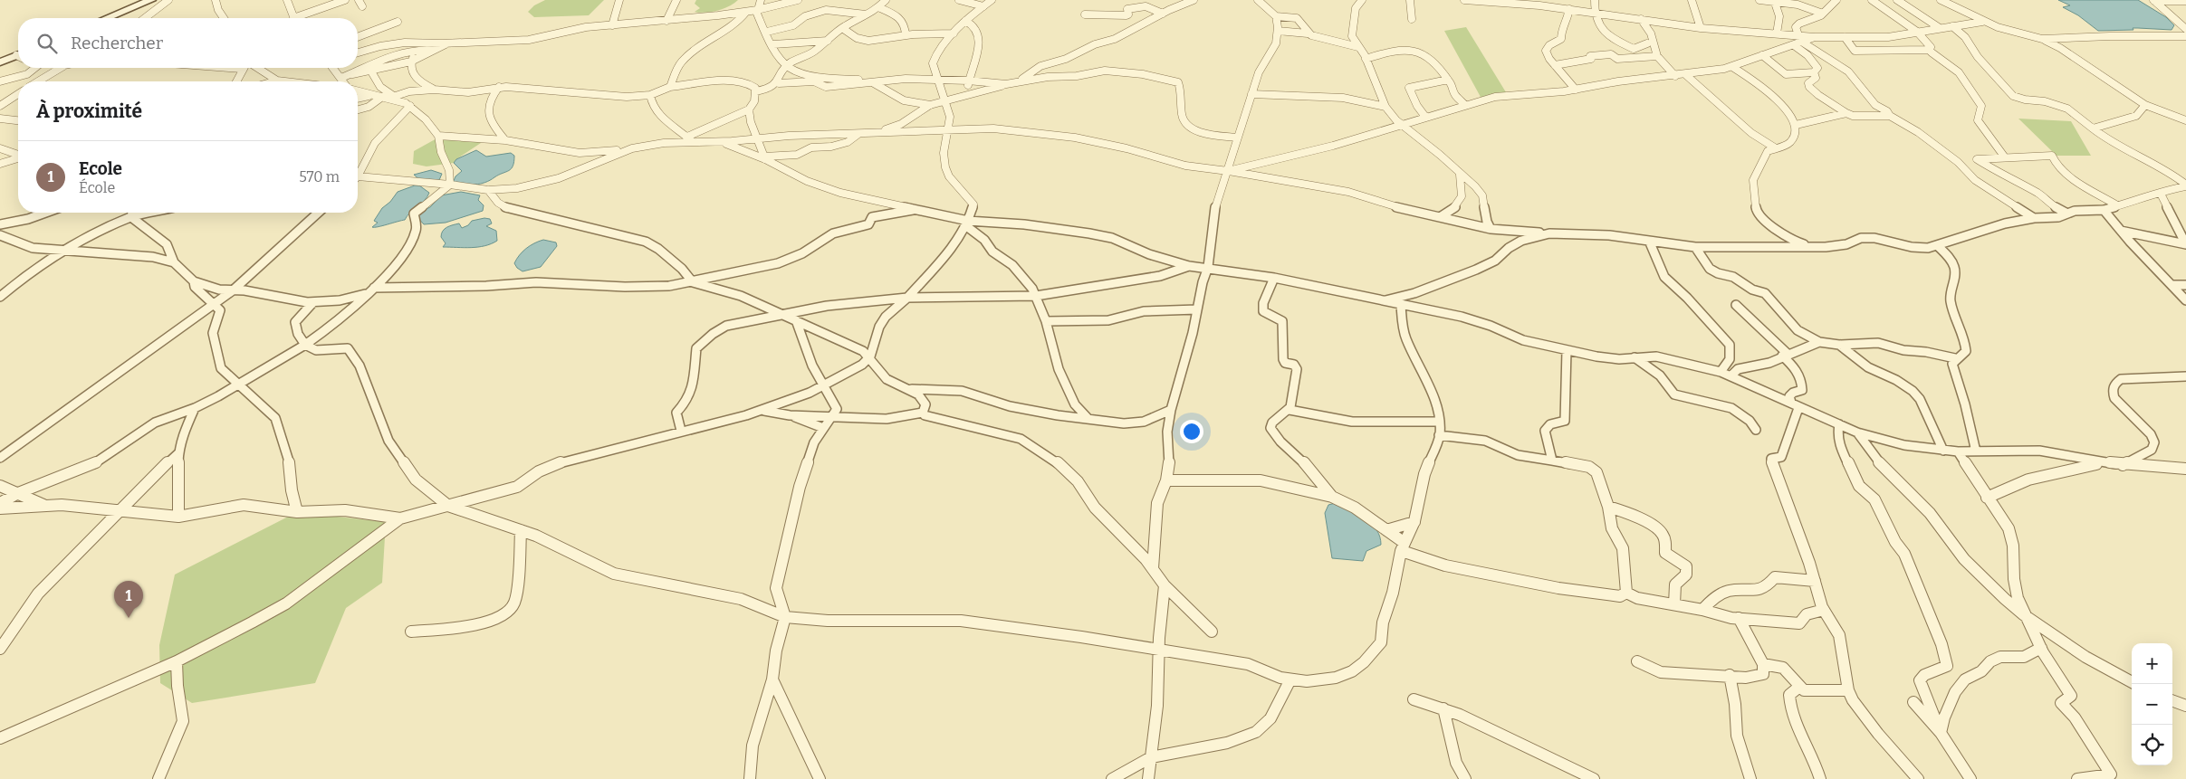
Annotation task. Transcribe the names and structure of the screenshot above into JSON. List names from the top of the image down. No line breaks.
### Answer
{"page":{"search":"Rechercher","heading":"À proximité","list":[{"mark":"1","name":"Ecole","note":"École","value":"570 m"}],"pins":"1","map_buttons":["+","−"]}}
